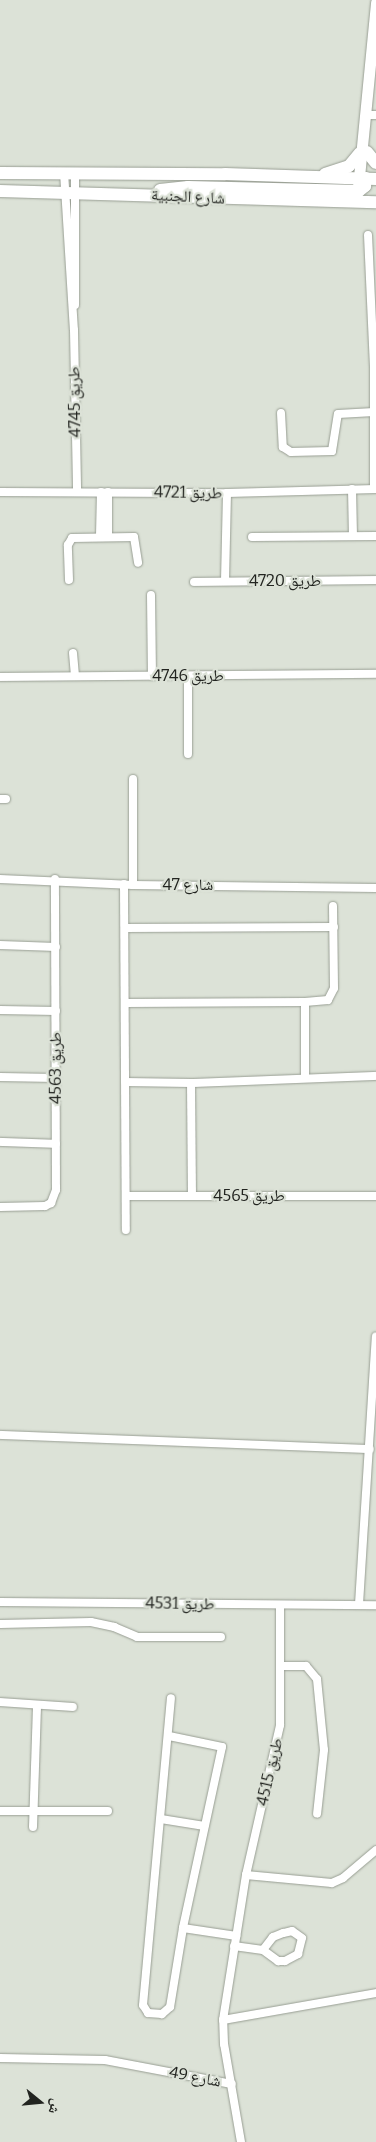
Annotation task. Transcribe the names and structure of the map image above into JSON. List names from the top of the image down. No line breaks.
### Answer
{"streets":{"main road":["شارع الجنبية"],"street":["طريق 4745","طريق 4721","طريق 4720","طريق 4746","شارع 47","طريق 4563","طريق 4565","طريق 4531","طريق 4515","شارع 49"]},"crossings":[["شارع الجنبية","طريق 4745"],["طريق 4745","طريق 4721"],["شارع 47","طريق 4563"],["طريق 4531","طريق 4515"],["طريق 4515","شارع 49"]],"north":"right"}
